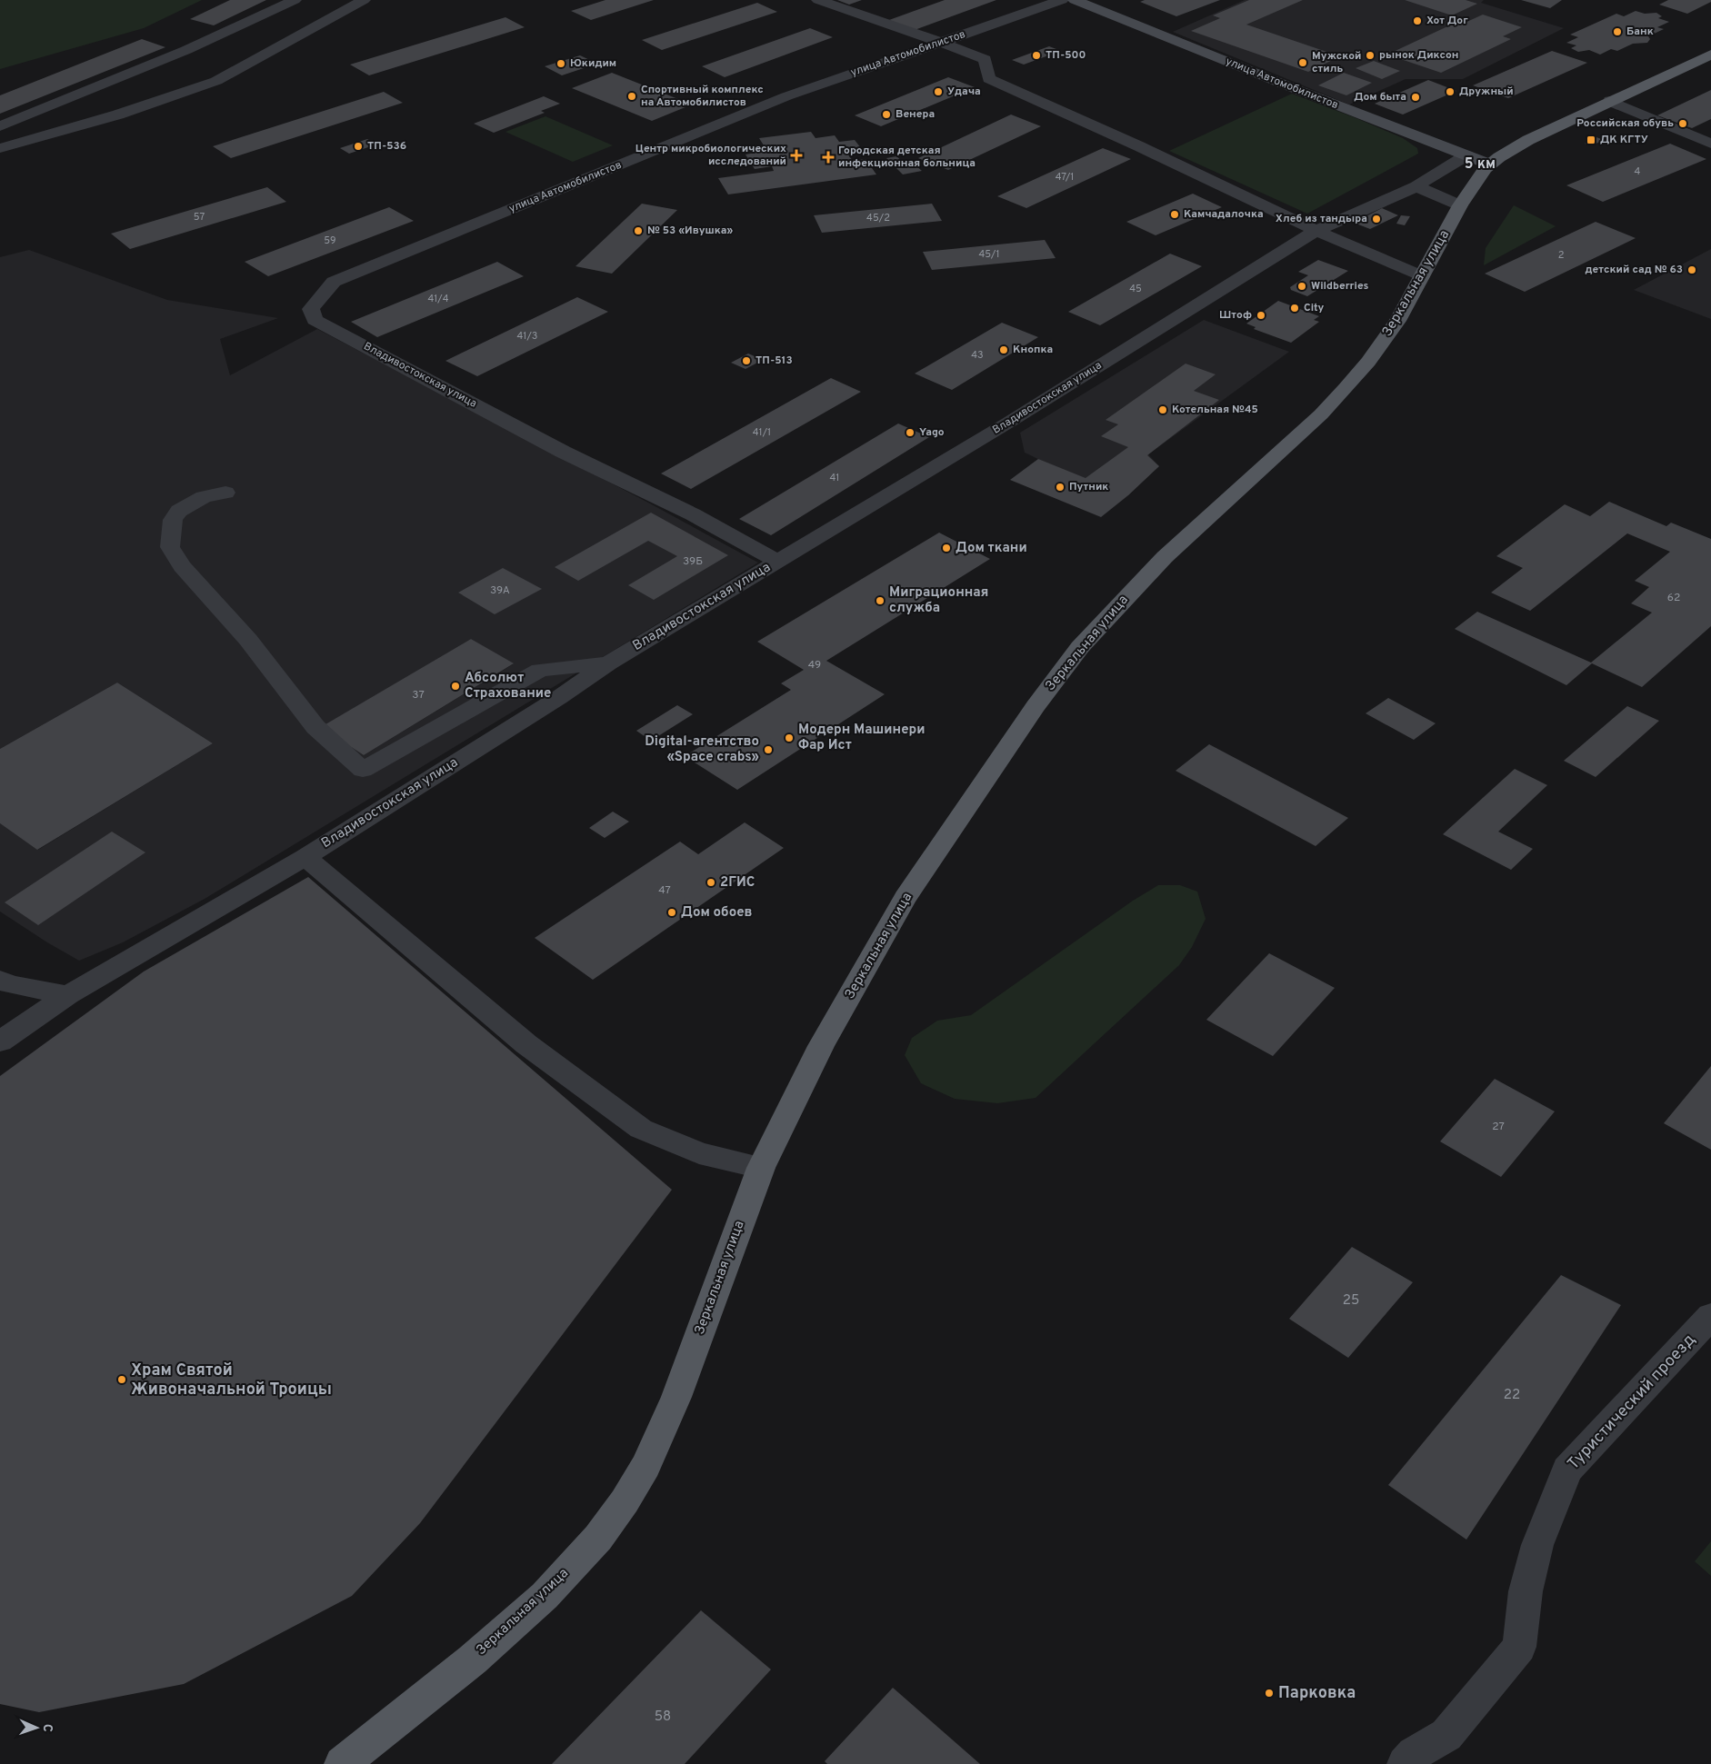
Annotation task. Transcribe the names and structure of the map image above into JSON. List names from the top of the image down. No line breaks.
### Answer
{"streets":{"main road":["Зеркальная улица"],"street":["улица Автомобилистов","Владивостокская улица","Туристический проезд"]},"crossings":[["улица Автомобилистов","Зеркальная улица"],["улица Автомобилистов","Владивостокская улица"],["Зеркальная улица","Владивостокская улица"]],"districts":["5 км"],"places":{"other":["Хот Дог","Банк","ТП-500","рынок Диксон","Мужской стиль","Юкидим","Удача","Дружный","Спортивный комплекс на Автомобилистов","Дом быта","Венера","Российская обувь","ТП-536","Камчадалочка","Хлеб из тандыра","№ 53 «Ивушка»","детский сад № 63","Wildberries","City","Штоф","Кнопка","ТП-513","Котельная №45","Yago","Путник","Дом ткани","Миграционная служба","Абсолют Страхование","Модерн Машинери Фар Ист","Digital-агентство «Space crabs»","2ГИС","Дом обоев","Храм Святой Живоначальной Троицы","Парковка"],"transit":["ДК КГТУ"],"health":["Центр микробиологических исследований","Городская детская инфекционная больница"]},"house_numbers":["4","47/1","57","45/2","59","45/1","2","45","41/4","41/3","43","41/1","41","39Б","39А","62","49","37","47","27","25","22","58"],"north":"right"}
